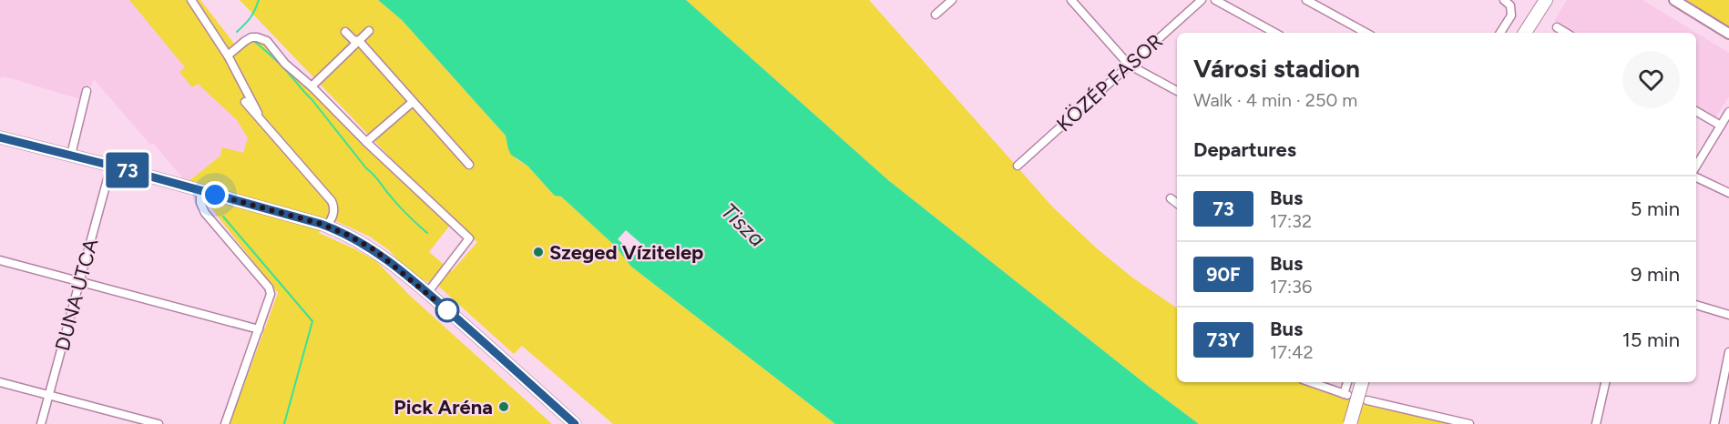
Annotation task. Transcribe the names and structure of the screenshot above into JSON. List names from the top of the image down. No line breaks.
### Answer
{"streets":{"street":["KÖZÉP FASOR","DUNA UTCA"]},"water":["Tisza"],"places":["Szeged Vízitelep","Pick Aréna"],"lines":["bus line 73"],"page":{"on_map":"73","heading":[["Városi stadion","Walk · 4 min · 250 m"],"Departures"],"list":[{"mark":"73","name":"Bus","note":"17:32","value":"5 min"},{"mark":"90F","name":"Bus","note":"17:36","value":"9 min"},{"mark":"73Y","name":"Bus","note":"17:42","value":"15 min"}]}}
